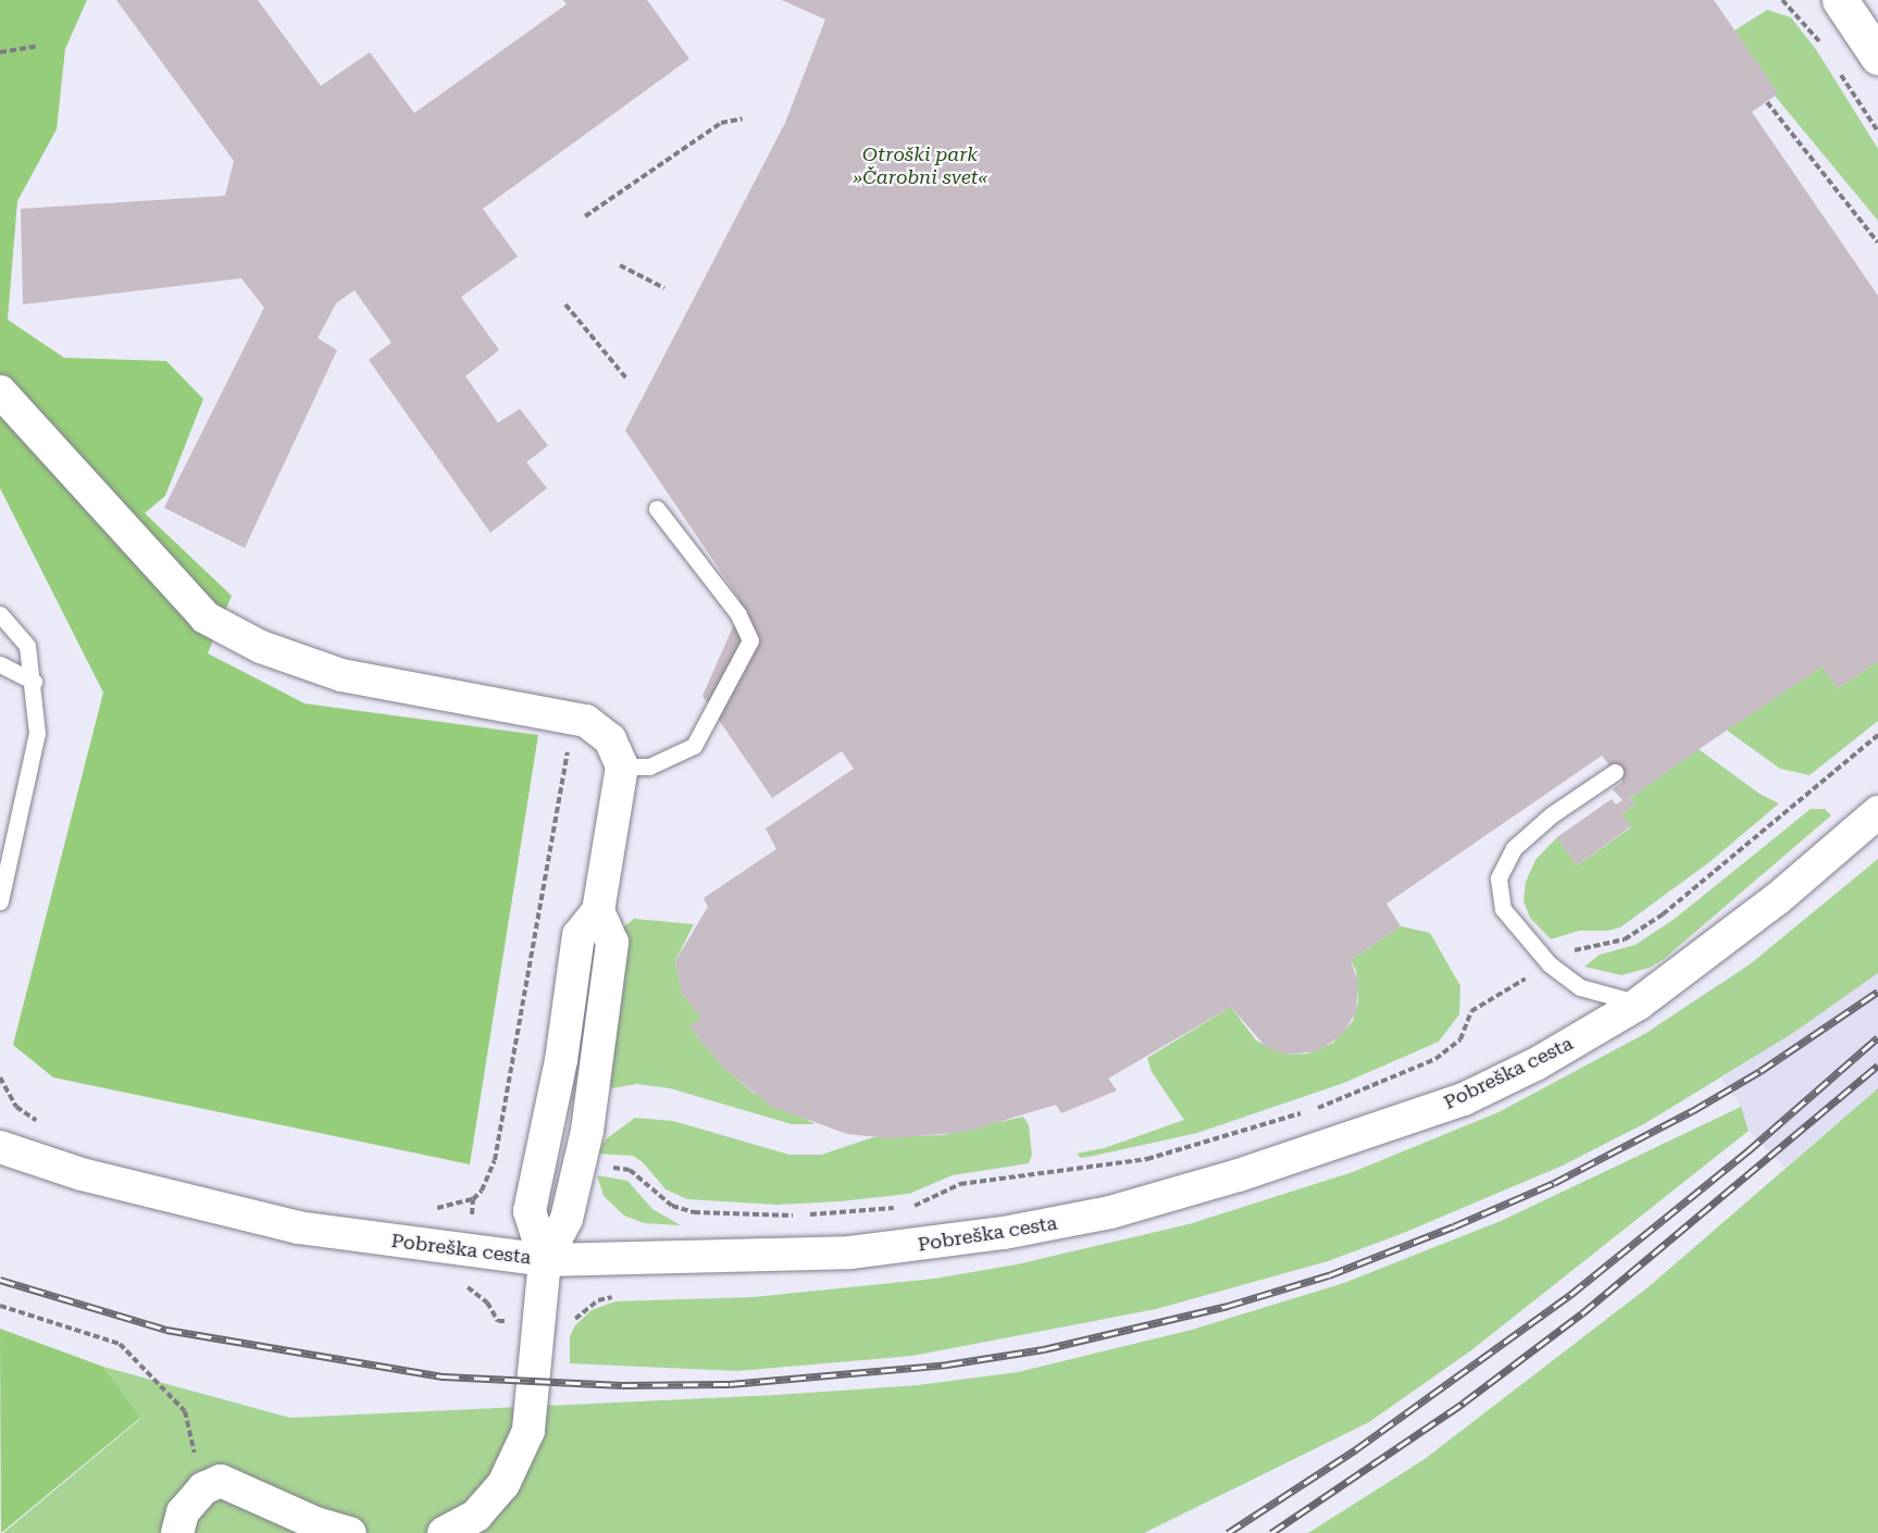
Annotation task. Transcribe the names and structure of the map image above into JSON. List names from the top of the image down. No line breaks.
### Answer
{"streets":{"street":["Pobreška cesta"]},"parks":["Otroški park »Čarobni svet«"]}
